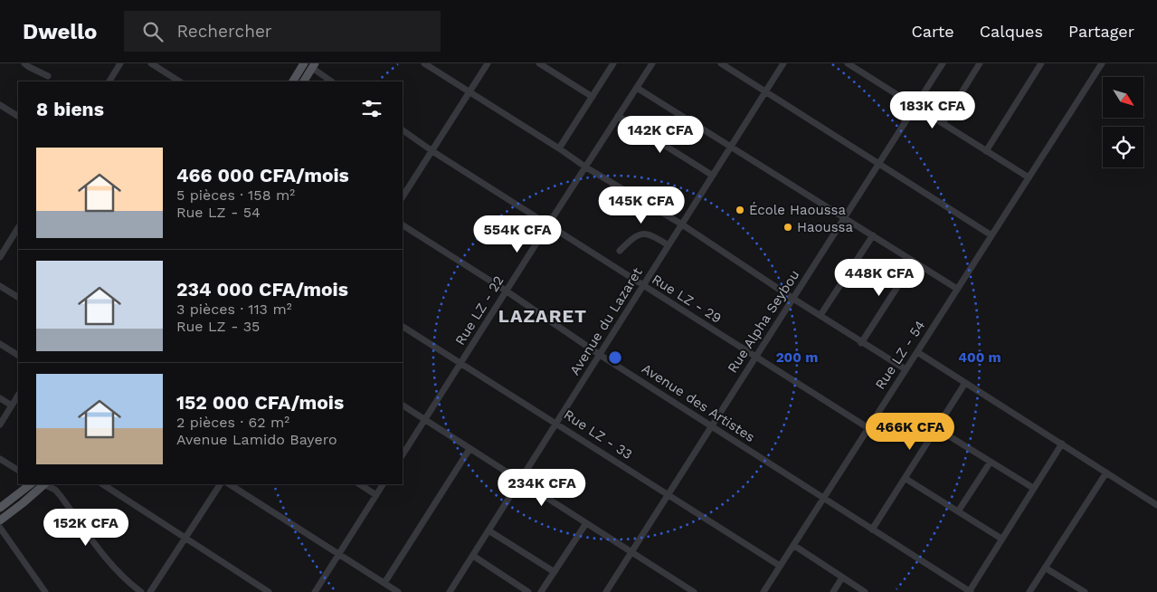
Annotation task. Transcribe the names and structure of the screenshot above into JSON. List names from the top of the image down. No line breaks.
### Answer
{"streets":{"street":["Rue LZ - 29","Rue LZ - 22","Avenue du Lazaret","Rue Alpha Seybou","Rue LZ - 54","Avenue des Artistes","Rue LZ - 33"]},"crossings":[["Rue LZ - 29","Rue LZ - 22"],["Rue LZ - 29","Avenue du Lazaret"],["Rue LZ - 29","Rue Alpha Seybou"],["Rue LZ - 29","Rue LZ - 54"],["Rue LZ - 22","Avenue des Artistes"],["Rue LZ - 22","Rue LZ - 33"],["Avenue du Lazaret","Avenue des Artistes"],["Avenue du Lazaret","Rue LZ - 33"],["Rue Alpha Seybou","Avenue des Artistes"],["Rue Alpha Seybou","Rue LZ - 33"],["Rue LZ - 54","Avenue des Artistes"],["Rue LZ - 54","Rue LZ - 33"]],"districts":["LAZARET"],"places":["École Haoussa","Haoussa"],"north":"bottom right","page":{"header":"Dwello","search":"Rechercher","nav":["Carte","Calques","Partager"],"heading":"8 biens","price":["183K CFA","142K CFA","145K CFA","554K CFA","448K CFA","466K CFA","234K CFA","152K CFA"],"list":[{"name":"466 000 CFA/mois","note":"5 pièces · 158 m² · Rue LZ - 54"},{"name":"234 000 CFA/mois","note":"3 pièces · 113 m² · Rue LZ - 35"},{"name":"152 000 CFA/mois","note":"2 pièces · 62 m² · Avenue Lamido Bayero"}]},"rings":["200 m","400 m"]}
